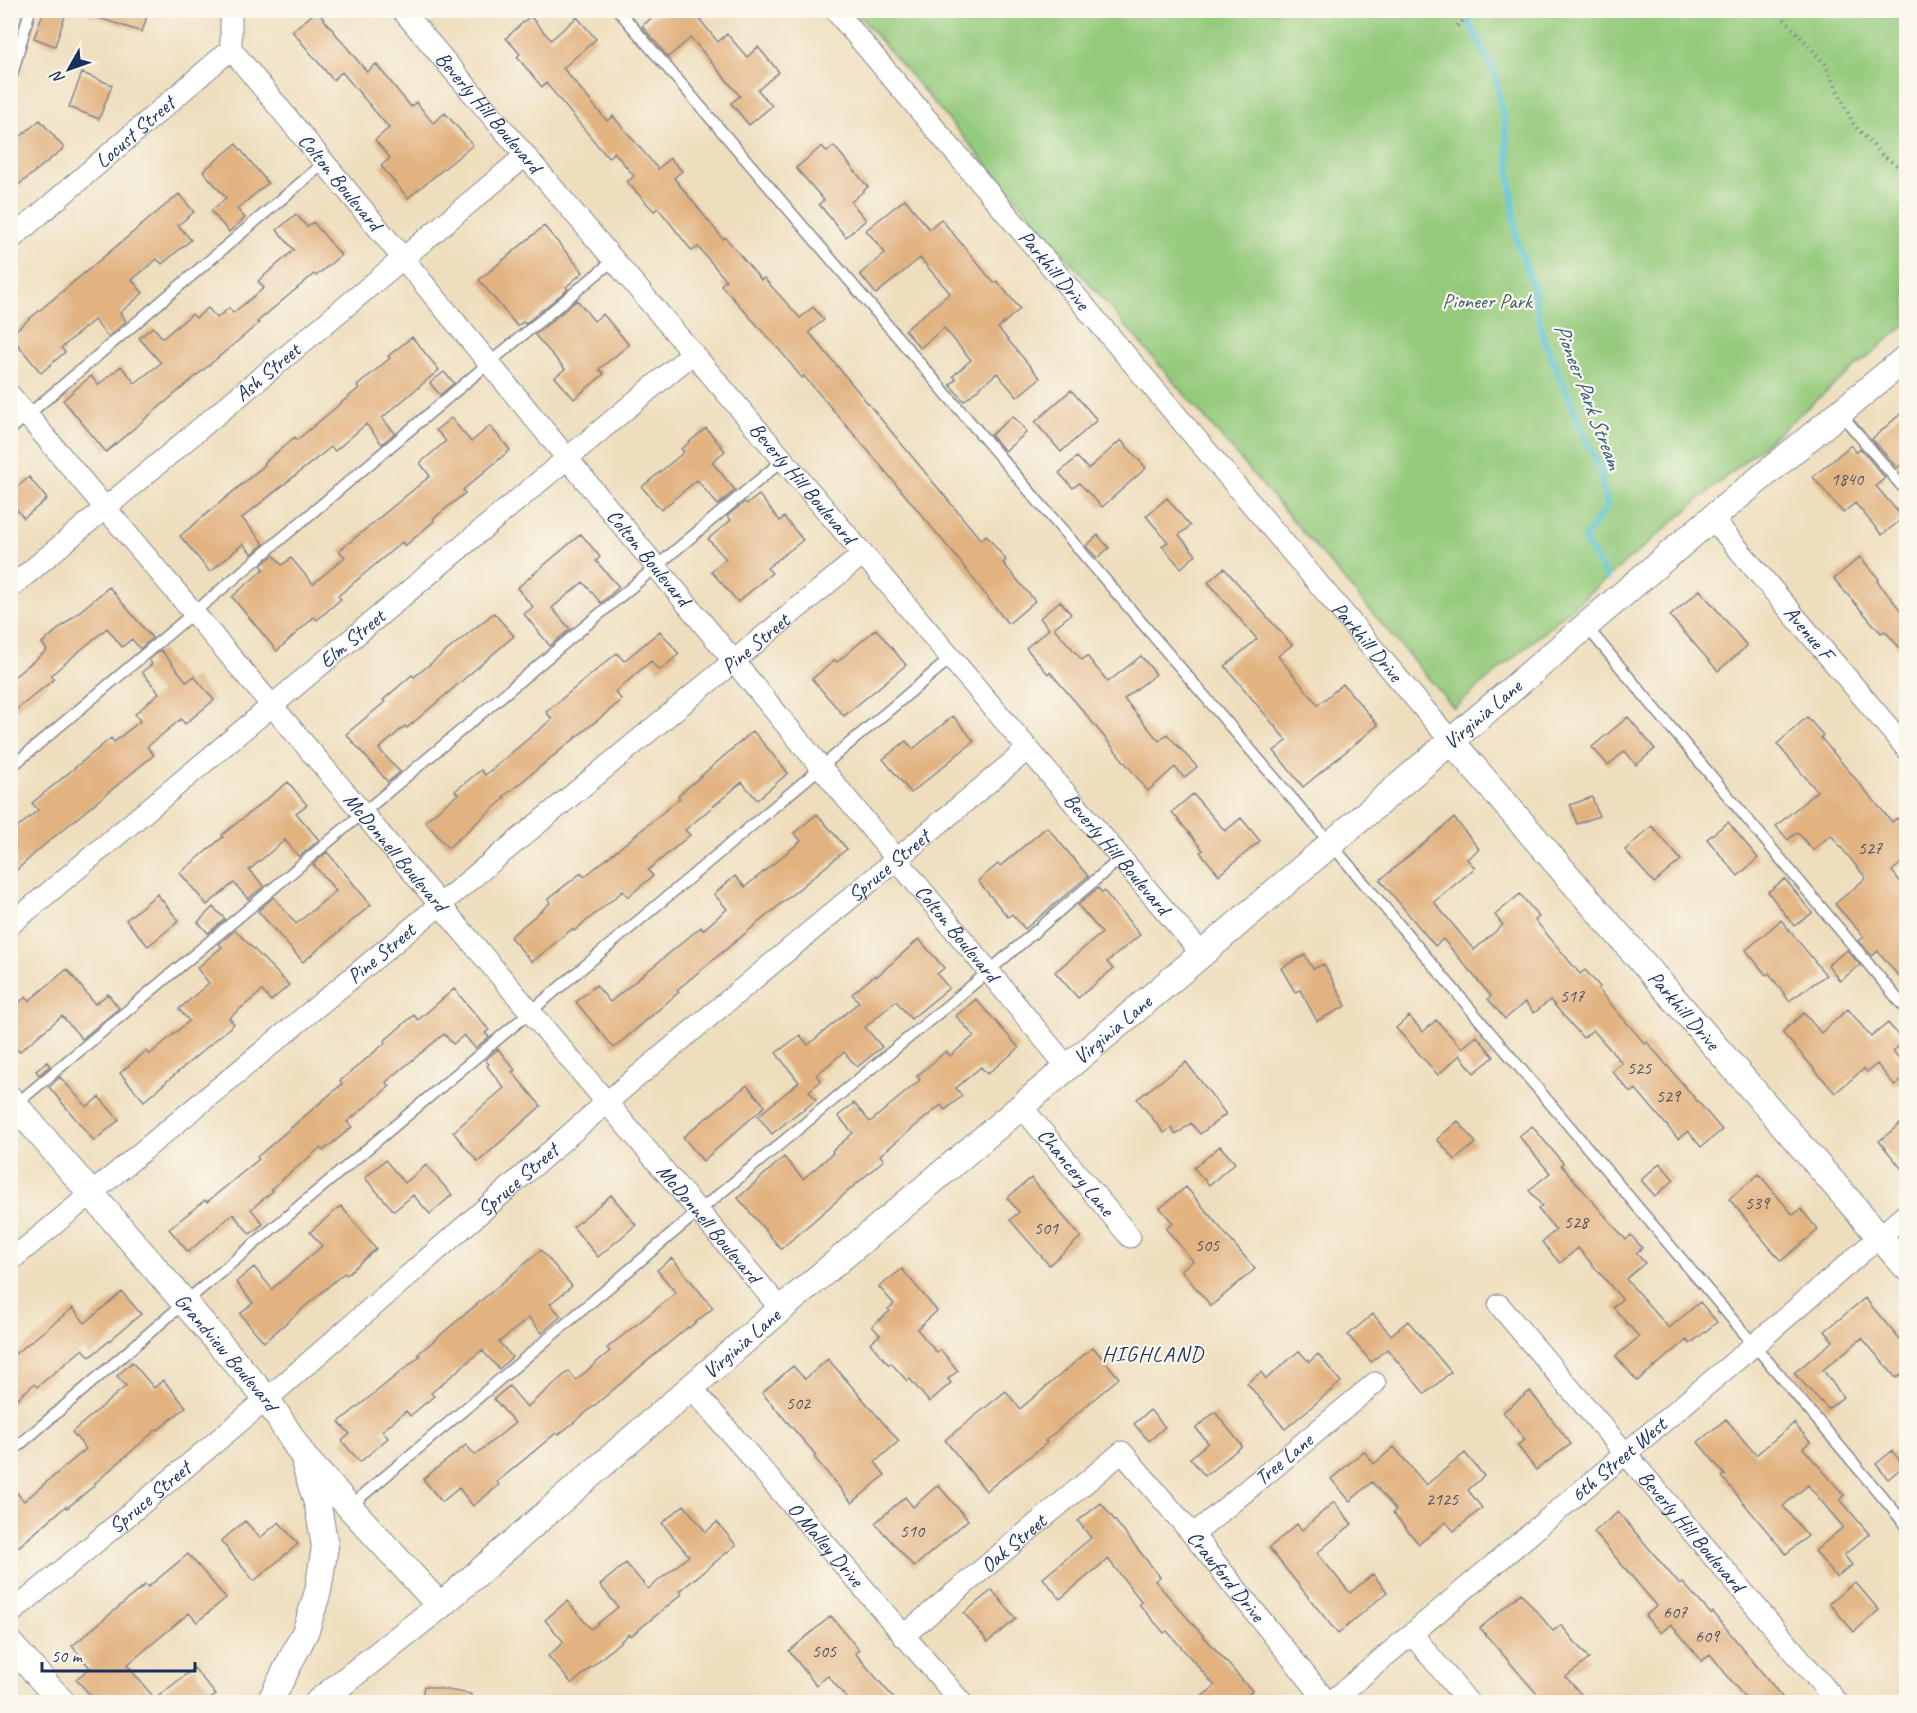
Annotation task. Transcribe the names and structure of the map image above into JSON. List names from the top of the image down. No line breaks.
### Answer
{"streets":{"street":["Beverly Hill Boulevard","Locust Street","Colton Boulevard","Parkhill Drive","Ash Street","Avenue F","Elm Street","Pine Street","Virginia Lane","McDonnell Boulevard","Spruce Street","Chancery Lane","Grandview Boulevard","6th Street West","Tree Lane","Oak Street","O Malley Drive","Crawford Drive"]},"crossings":[["Beverly Hill Boulevard","Ash Street"],["Beverly Hill Boulevard","Elm Street"],["Beverly Hill Boulevard","Pine Street"],["Beverly Hill Boulevard","Virginia Lane"],["Beverly Hill Boulevard","Spruce Street"],["Beverly Hill Boulevard","6th Street West"],["Locust Street","Colton Boulevard"],["Colton Boulevard","Ash Street"],["Colton Boulevard","Elm Street"],["Colton Boulevard","Pine Street"],["Colton Boulevard","Virginia Lane"],["Colton Boulevard","Spruce Street"],["Parkhill Drive","Virginia Lane"],["Parkhill Drive","6th Street West"],["Ash Street","McDonnell Boulevard"],["Avenue F","Virginia Lane"],["Elm Street","McDonnell Boulevard"],["Pine Street","McDonnell Boulevard"],["Pine Street","Grandview Boulevard"],["Virginia Lane","McDonnell Boulevard"],["Virginia Lane","Chancery Lane"],["Virginia Lane","Grandview Boulevard"],["Virginia Lane","O Malley Drive"],["McDonnell Boulevard","Spruce Street"],["Spruce Street","Grandview Boulevard"],["6th Street West","Crawford Drive"],["Tree Lane","Crawford Drive"],["Oak Street","O Malley Drive"],["Oak Street","Crawford Drive"]],"districts":["HIGHLAND"],"water":["Pioneer Park Stream"],"parks":["Pioneer Park"],"house_numbers":["1840","527","517","525","529","539","528","501","505","502","2125","510","607","609","505"],"scale_bar":"50 m","north":"bottom left"}
